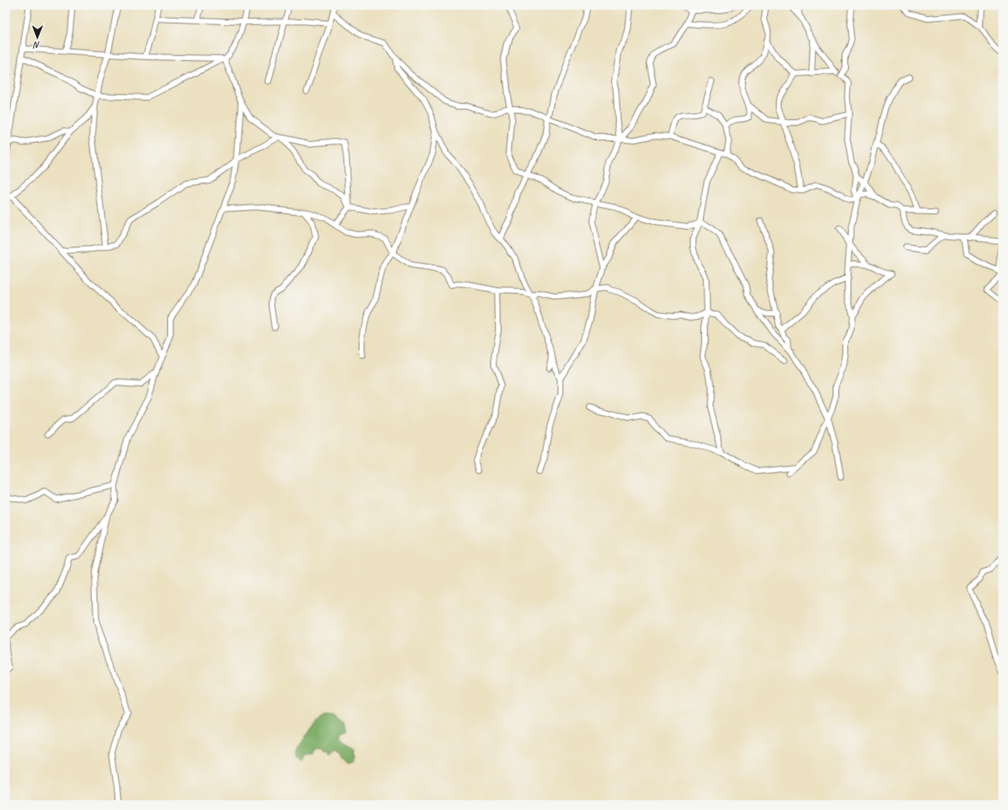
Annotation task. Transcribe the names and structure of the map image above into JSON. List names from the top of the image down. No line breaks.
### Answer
{"north":"bottom"}
